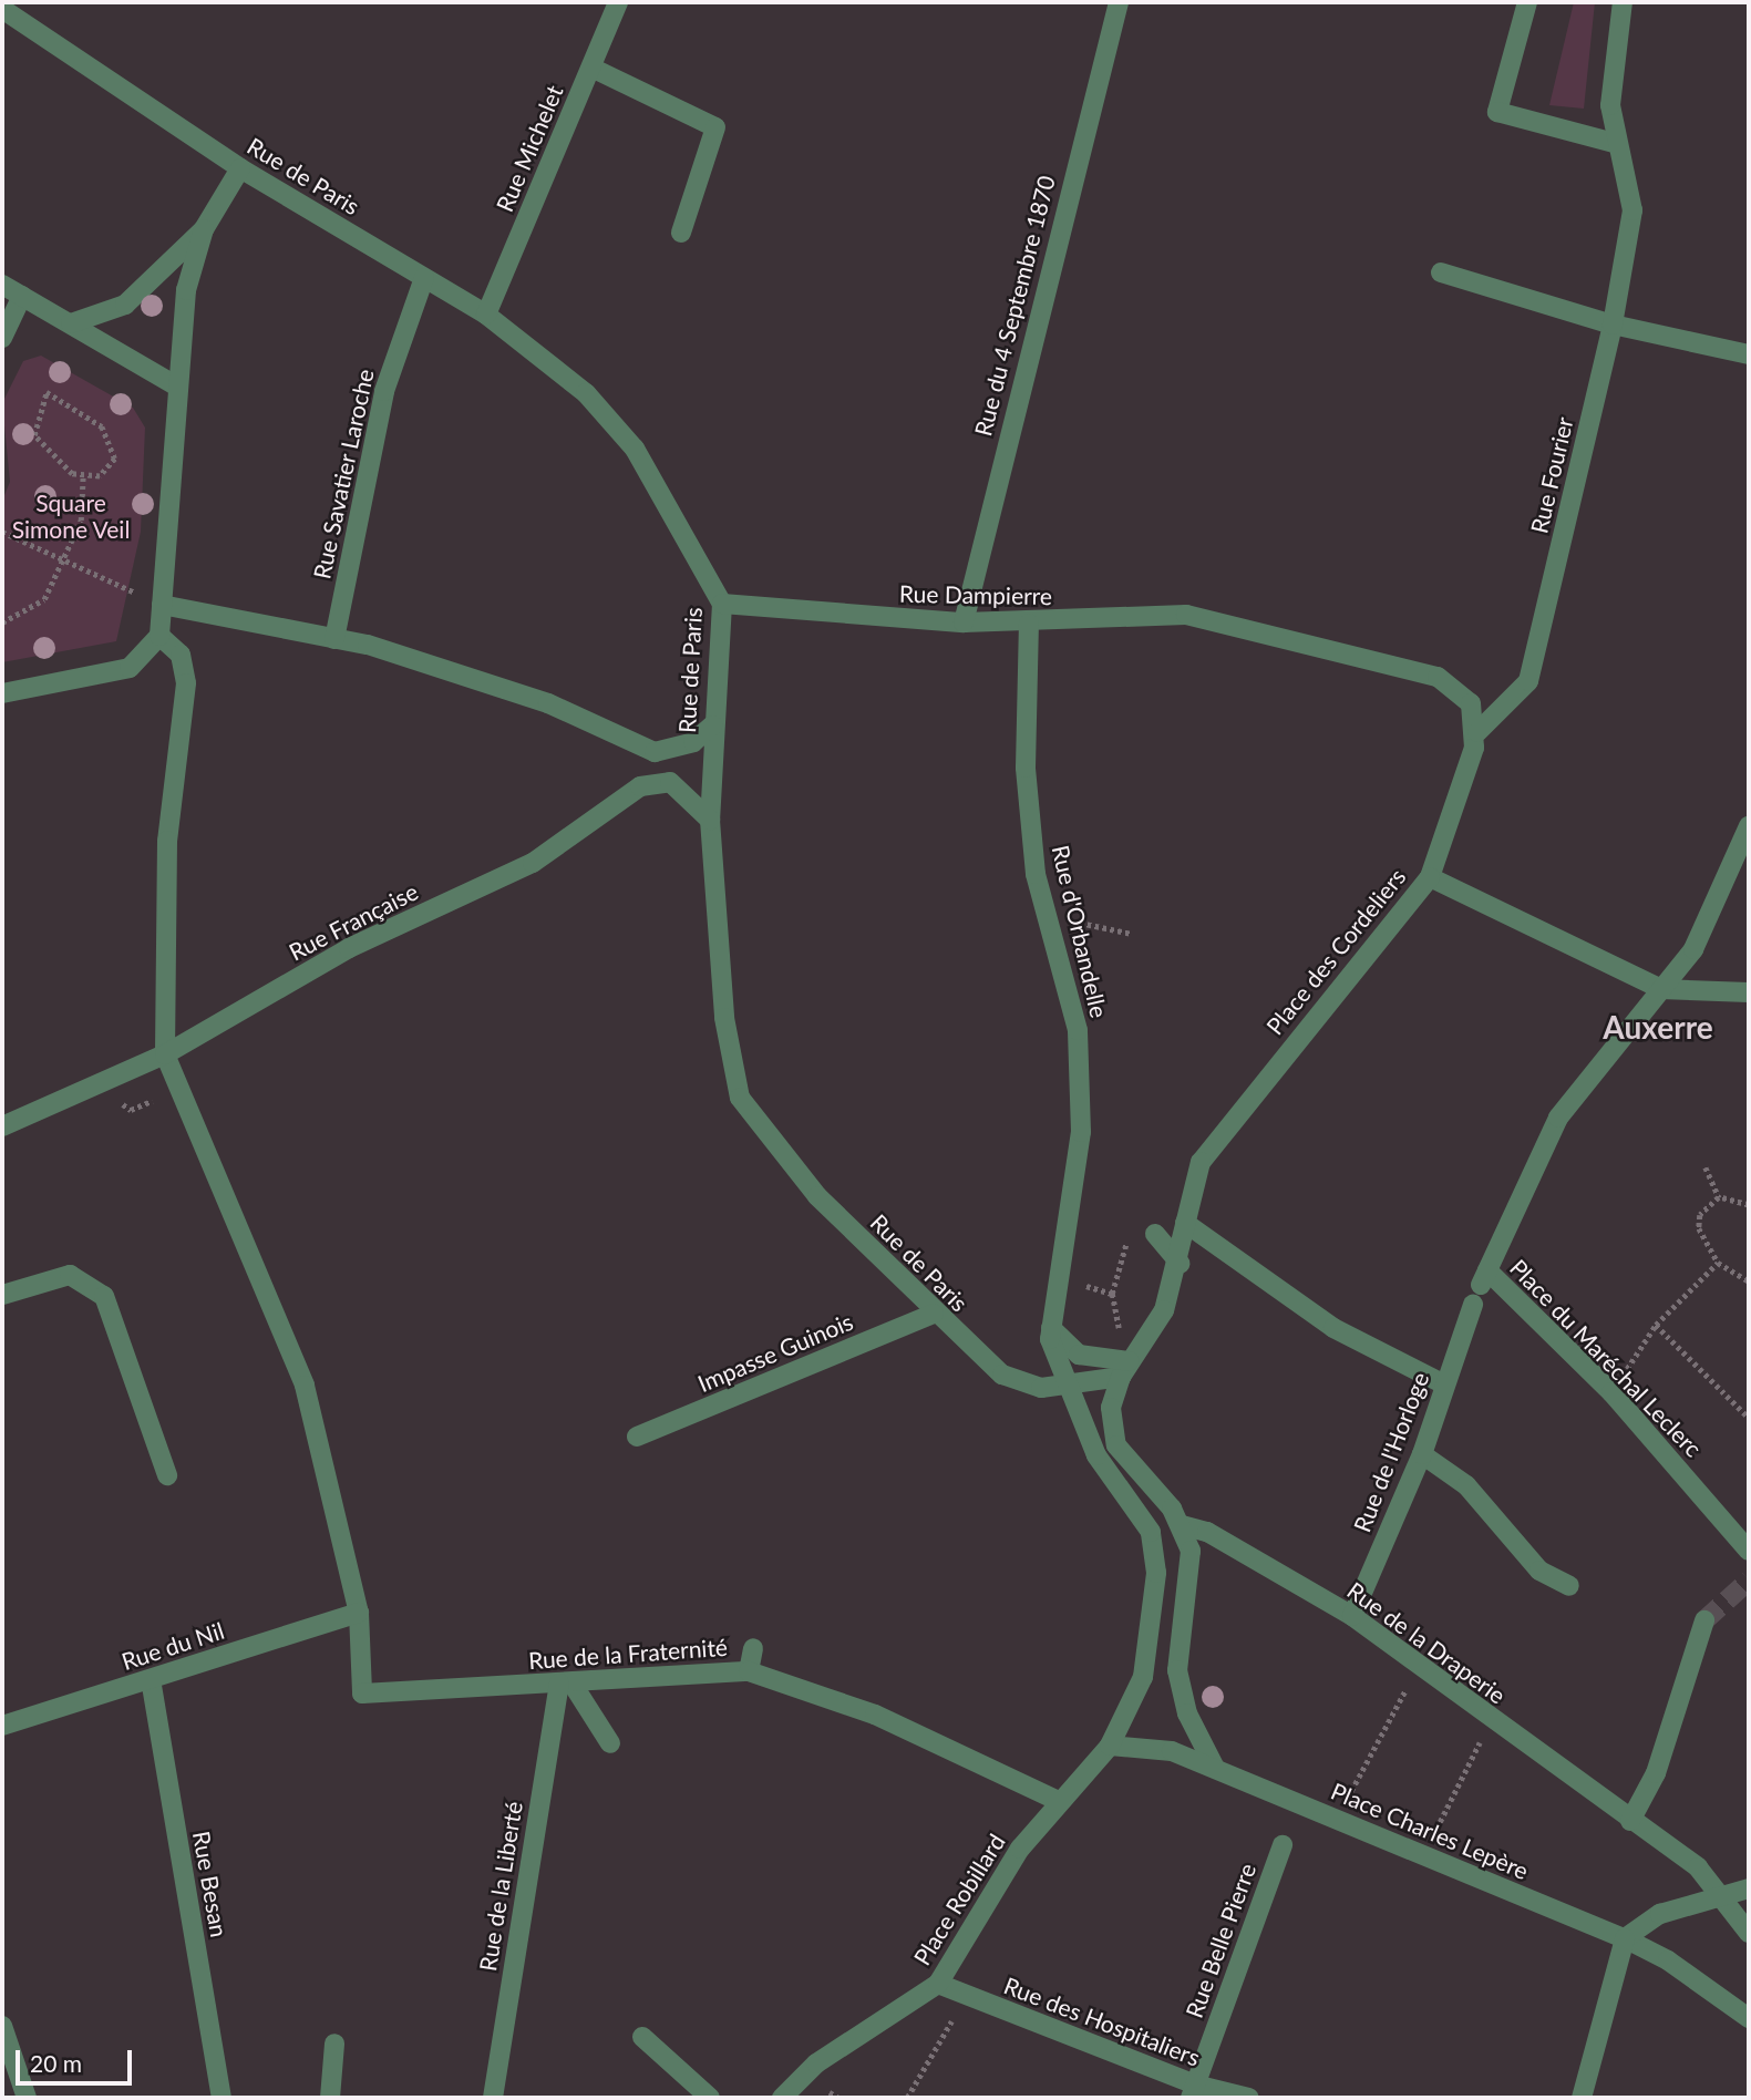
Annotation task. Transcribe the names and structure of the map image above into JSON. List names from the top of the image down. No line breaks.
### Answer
{"streets":{"street":["Rue Michelet","Rue de Paris","Rue du 4 Septembre 1870","Rue Savatier Laroche","Rue Fourier","Rue Dampierre","Rue Française","Rue d'Orbandelle","Place des Cordeliers","Impasse Guinois","Place du Maréchal Leclerc","Rue de l'Horloge","Rue de la Draperie","Rue du Nil","Rue de la Fraternité","Place Charles Lepère","Rue Besan","Rue de la Liberté","Place Robillard","Rue Belle Pierre","Rue des Hospitaliers"]},"crossings":[["Rue Michelet","Rue de Paris"],["Rue de Paris","Rue Savatier Laroche"],["Rue de Paris","Rue Dampierre"],["Rue de Paris","Rue Française"],["Rue de Paris","Rue d'Orbandelle"],["Rue de Paris","Place des Cordeliers"],["Rue de Paris","Impasse Guinois"],["Rue du 4 Septembre 1870","Rue Dampierre"],["Rue Fourier","Rue Dampierre"],["Rue Fourier","Place des Cordeliers"],["Rue Dampierre","Rue d'Orbandelle"],["Rue Dampierre","Place des Cordeliers"],["Rue de l'Horloge","Rue de la Draperie"],["Rue du Nil","Rue de la Fraternité"],["Rue du Nil","Rue Besan"],["Rue de la Fraternité","Rue de la Liberté"],["Rue de la Fraternité","Place Robillard"],["Place Robillard","Rue des Hospitaliers"],["Rue Belle Pierre","Rue des Hospitaliers"]],"districts":["Auxerre"],"parks":["Square Simone Veil"],"scale_bar":"20 m"}
